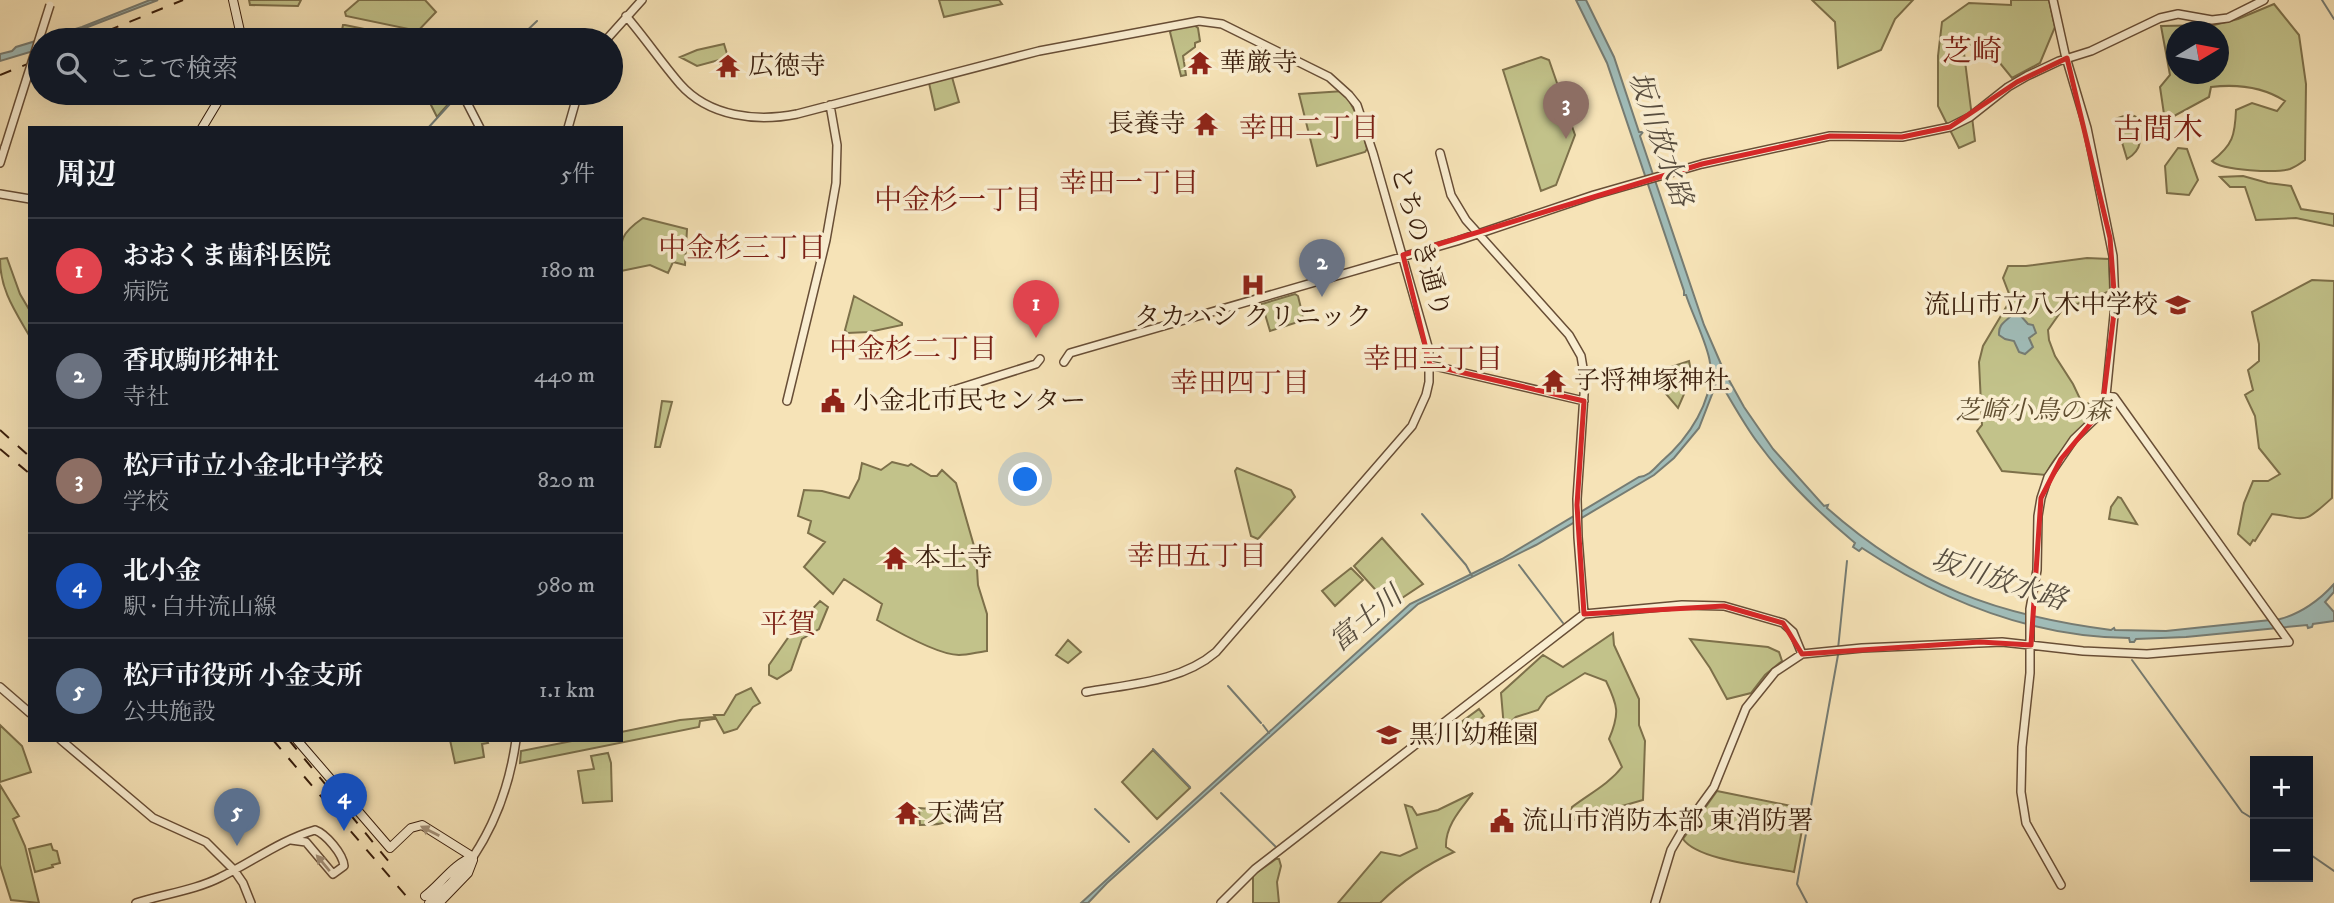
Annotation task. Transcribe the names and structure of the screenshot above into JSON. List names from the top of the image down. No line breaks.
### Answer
{"streets":{"street":["とちのき通り"]},"districts":["芝崎","幸田二丁目","古間木","幸田一丁目","中金杉一丁目","中金杉三丁目","中金杉二丁目","幸田三丁目","幸田四丁目","幸田五丁目","平賀"],"water":["坂川放水路","富士川"],"parks":["芝崎小鳥の森"],"places":{"temple":["華厳寺","広徳寺","長養寺","子将神塚神社","本土寺","天満宮"],"hospital":["タカハシ クリニック"],"school or university":["流山市立八木中学校","黒川幼稚園"],"public building":["小金北市民センター","流山市消防本部 東消防署"]},"north":"right","page":{"search":"ここで検索","pins":["3","2","1","4","5"],"heading":["周辺","5件"],"list":[{"mark":"1","name":"おおくま歯科医院","note":"病院","value":"180 m"},{"mark":"2","name":"香取駒形神社","note":"寺社","value":"440 m"},{"mark":"3","name":"松戸市立小金北中学校","note":"学校","value":"820 m"},{"mark":"4","name":"北小金","note":"駅 · 白井流山線","value":"980 m"},{"mark":"5","name":"松戸市役所 小金支所","note":"公共施設","value":"1.1 km"}],"map_buttons":["+","−"]}}
